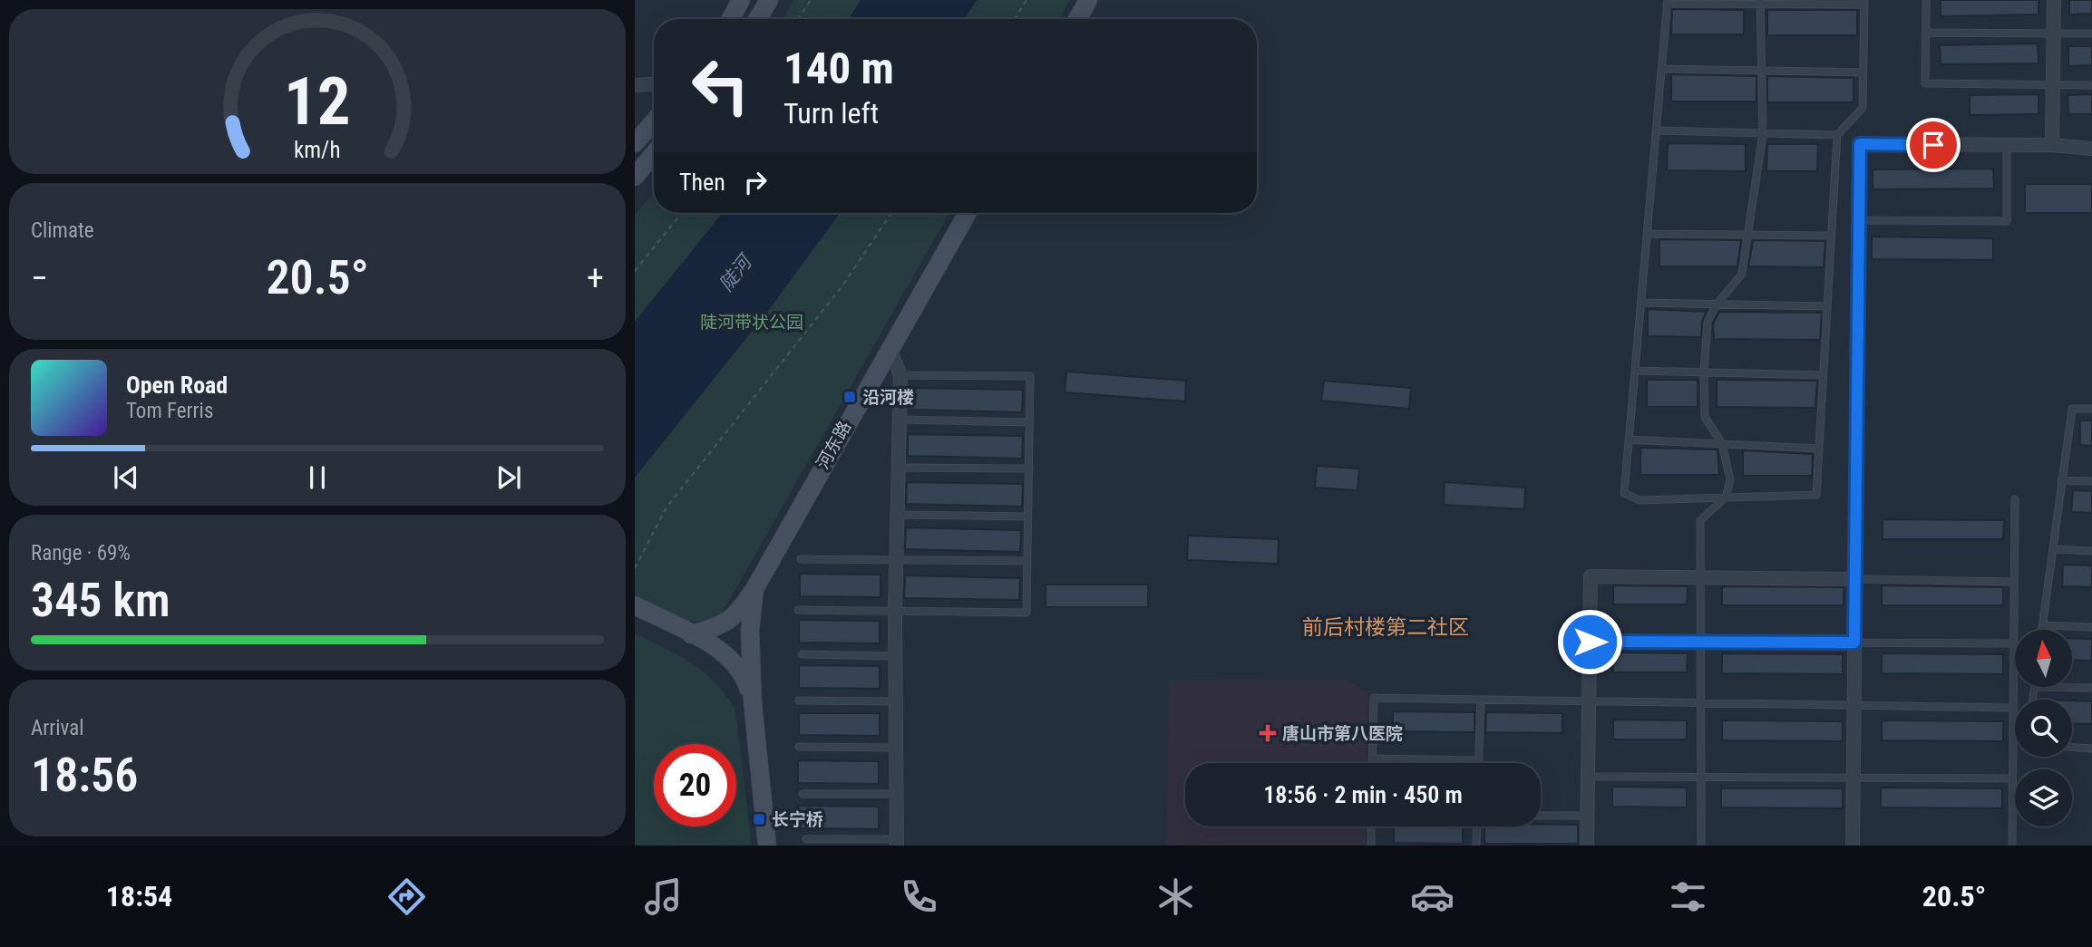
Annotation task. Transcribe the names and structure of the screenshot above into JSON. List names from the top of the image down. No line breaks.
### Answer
{"streets":{"street":["河东路"]},"districts":["前后村楼第二社区"],"water":["陡河"],"parks":["陡河带状公园"],"places":{"transit":["沿河楼","长宁桥"],"health":["唐山市第八医院"]},"north":"top","page":{"turn":["140 m","Turn left"],"then":"Then","tile":["Climate",["Range · 69%","345 km"],["Arrival","18:56"]],"heat":["−","20.5°","+"],"song":["Open Road","Tom Ferris"],"limit":"20","trip":"18:56 · 2 min · 450 m","tabs":["18:54","20.5°"],"gauge":["12","km/h"]}}
